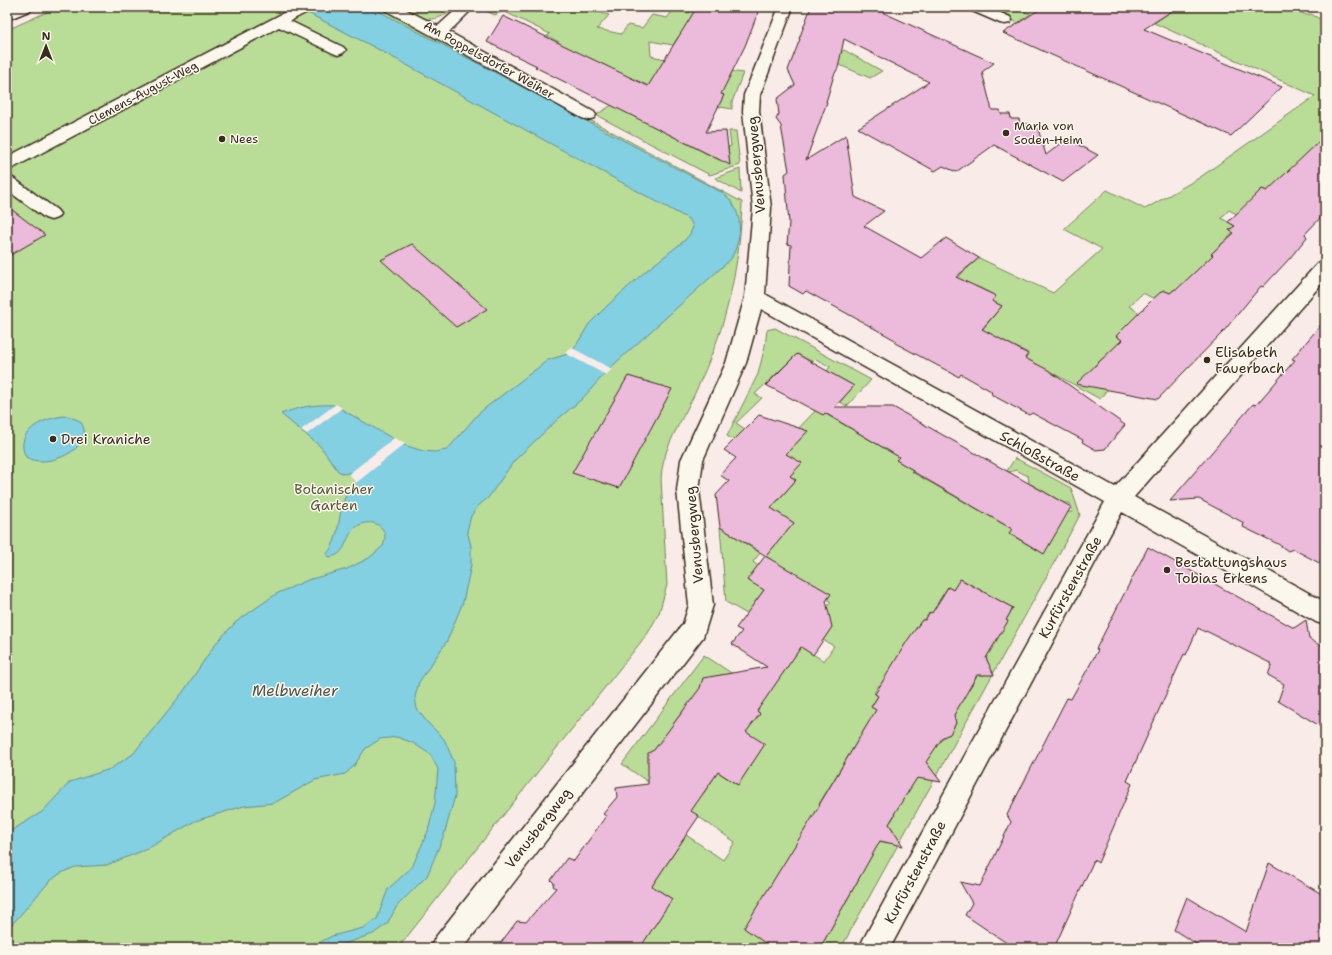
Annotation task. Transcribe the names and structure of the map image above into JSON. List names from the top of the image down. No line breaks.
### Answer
{"streets":{"street":["Am Poppelsdorfer Weiher","Clemens-August-Weg","Venusbergweg","Schloßstraße","Kurfürstenstraße"]},"crossings":[["Venusbergweg","Schloßstraße"],["Schloßstraße","Kurfürstenstraße"]],"water":["Melbweiher"],"parks":["Botanischer Garten"],"places":["Maria von Soden-Heim","Nees","Elisabeth Fauerbach","Drei Kraniche","Bestattungshaus Tobias Erkens"],"north":"top"}
